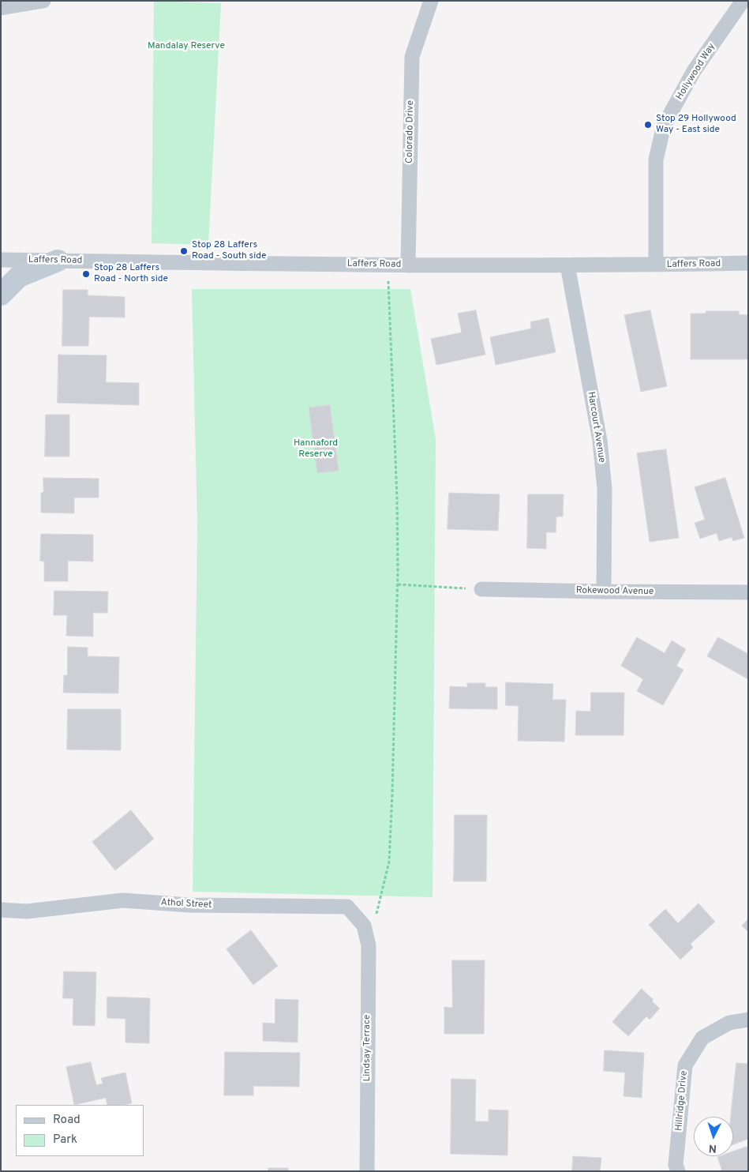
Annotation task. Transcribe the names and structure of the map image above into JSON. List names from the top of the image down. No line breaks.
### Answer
{"streets":{"street":["Hollywood Way","Colorado Drive","Laffers Road","Harcourt Avenue","Rokewood Avenue","Athol Street","Lindsay Terrace","Hillridge Drive"]},"crossings":[["Hollywood Way","Laffers Road"],["Colorado Drive","Laffers Road"],["Laffers Road","Harcourt Avenue"],["Harcourt Avenue","Rokewood Avenue"],["Athol Street","Lindsay Terrace"]],"parks":["Mandalay Reserve","Hannaford Reserve"],"places":["Stop 29 Hollywood Way - East side","Stop 28 Laffers Road - South side","Stop 28 Laffers Road - North side"],"legend":["Road","Park"],"north":"bottom"}
